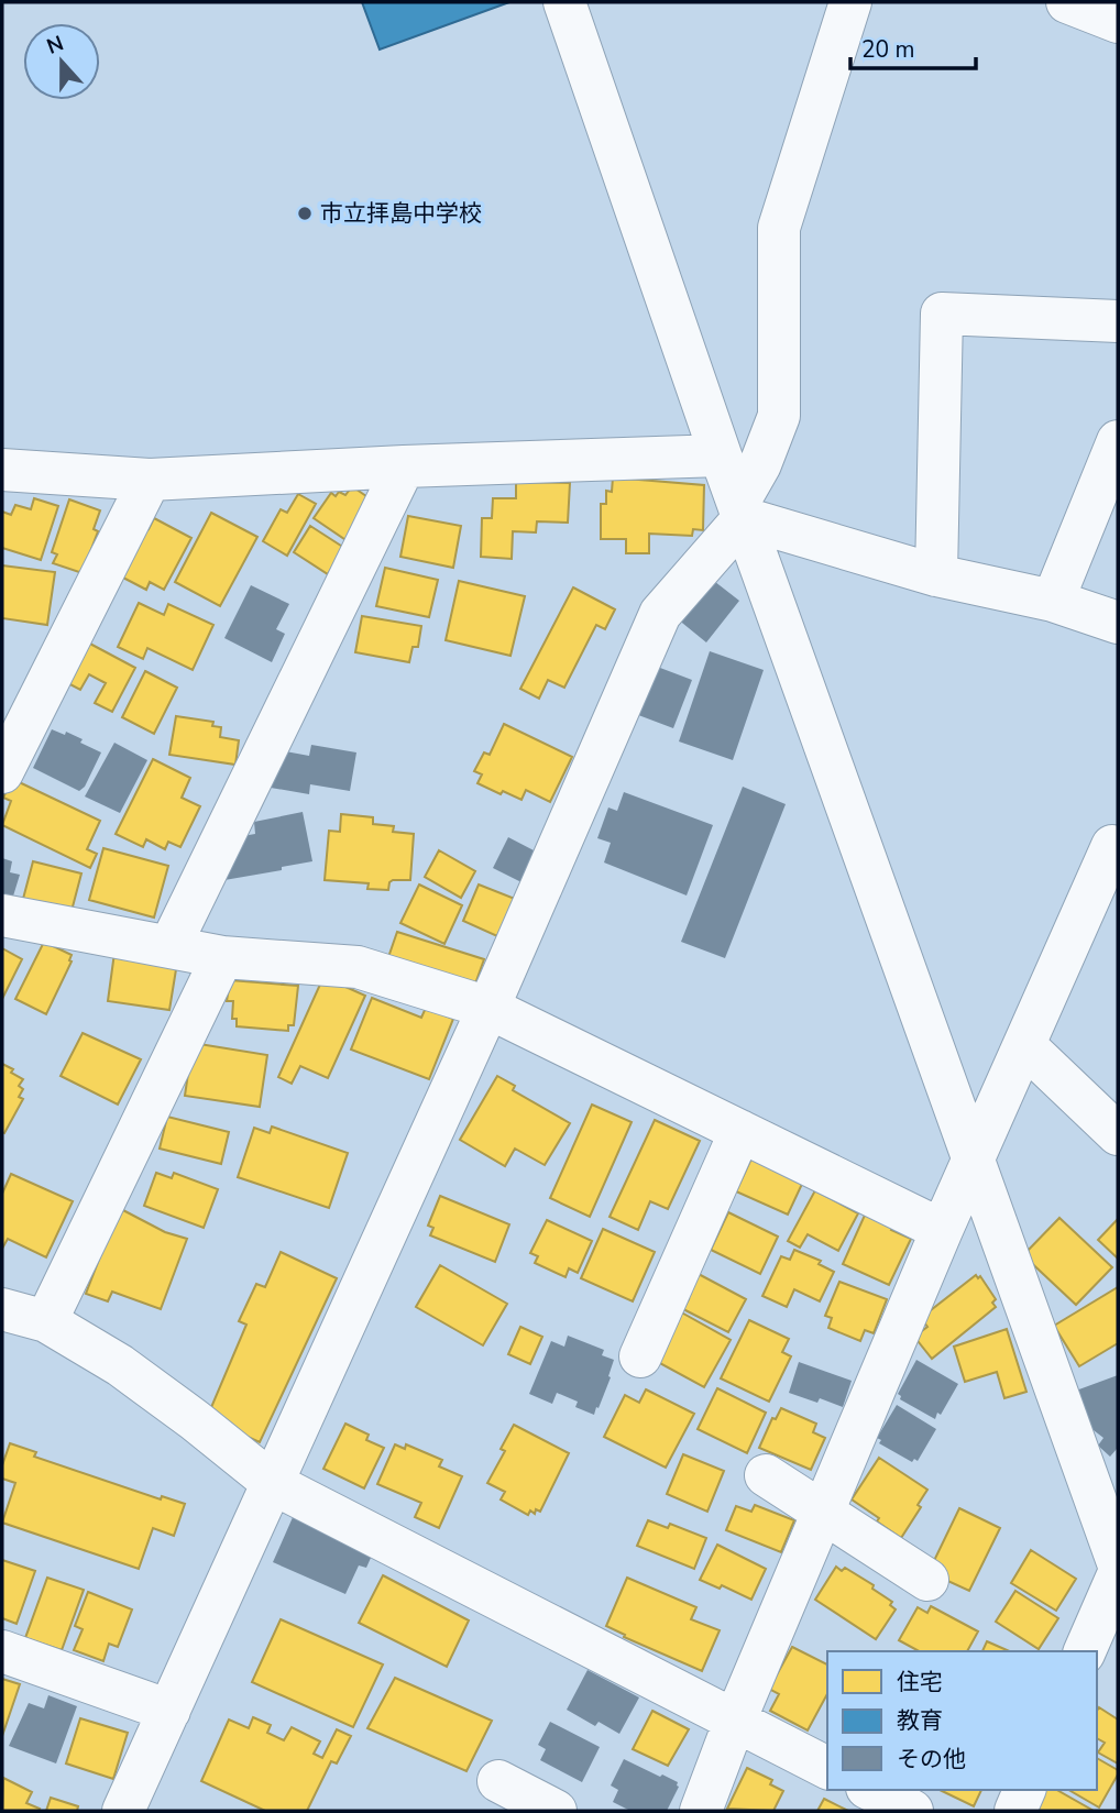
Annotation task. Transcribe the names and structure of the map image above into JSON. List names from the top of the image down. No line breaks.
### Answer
{"places":["市立拝島中学校"],"legend":["住宅","教育","その他"],"scale_bar":"20 m","north":"top"}
